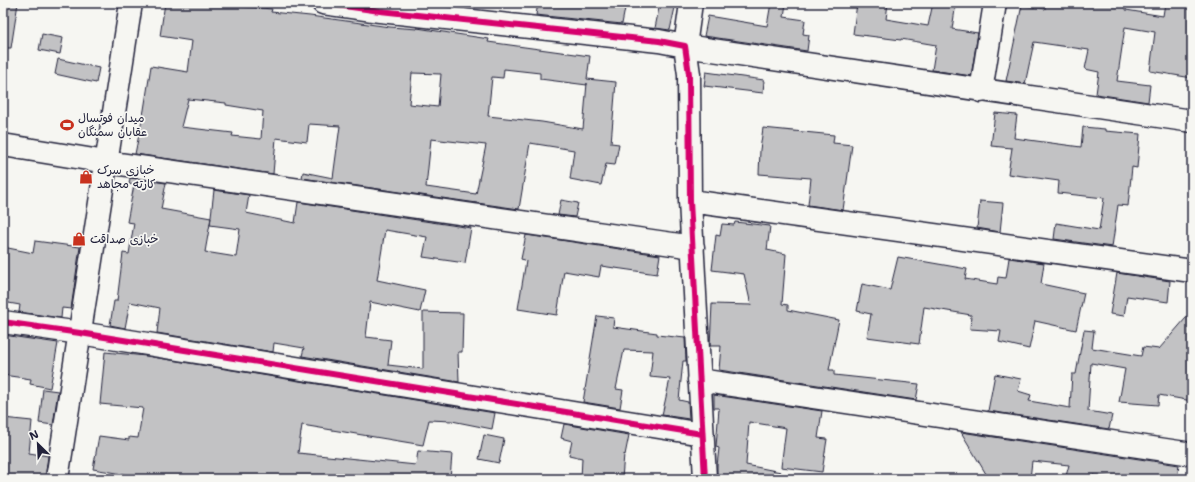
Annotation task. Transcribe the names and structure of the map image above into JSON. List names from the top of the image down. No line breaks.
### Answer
{"places":{"sports":["میدان فوتسال عقابان سمنگان"],"shop":["خبازی سرک کارته مجاهد","خبازی صداقت"]},"north":"top left"}
